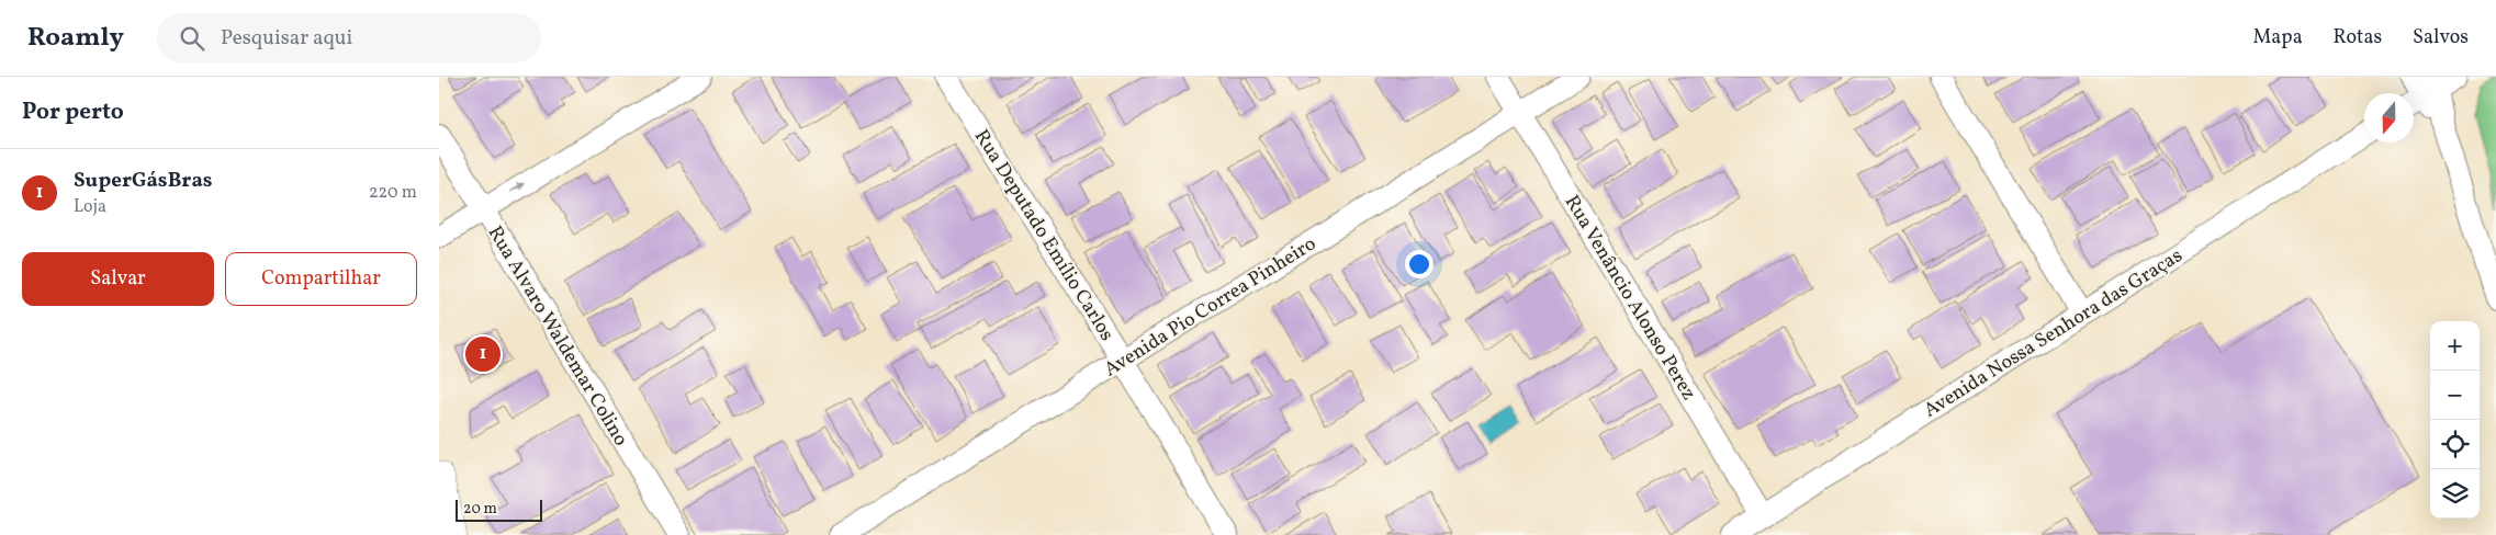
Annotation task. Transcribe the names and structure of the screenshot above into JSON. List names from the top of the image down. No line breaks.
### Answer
{"streets":{"street":["Rua Deputado Emílio Carlos","Rua Venâncio Alonso Perez","Avenida Pio Correa Pinheiro","Avenida Nossa Senhora das Graças","Rua Alvaro Waldemar Colino"]},"crossings":[["Rua Deputado Emílio Carlos","Avenida Pio Correa Pinheiro"],["Rua Venâncio Alonso Perez","Avenida Pio Correa Pinheiro"],["Rua Venâncio Alonso Perez","Avenida Nossa Senhora das Graças"]],"scale_bar":"20 m","north":"bottom","page":{"header":"Roamly","search":"Pesquisar aqui","nav":["Mapa","Rotas","Salvos"],"heading":"Por perto","list":[{"mark":"1","name":"SuperGásBras","note":"Loja","value":"220 m"}],"buttons":["Salvar","Compartilhar"],"map_buttons":["+","−"],"pins":"1","scale":"20 m"}}
